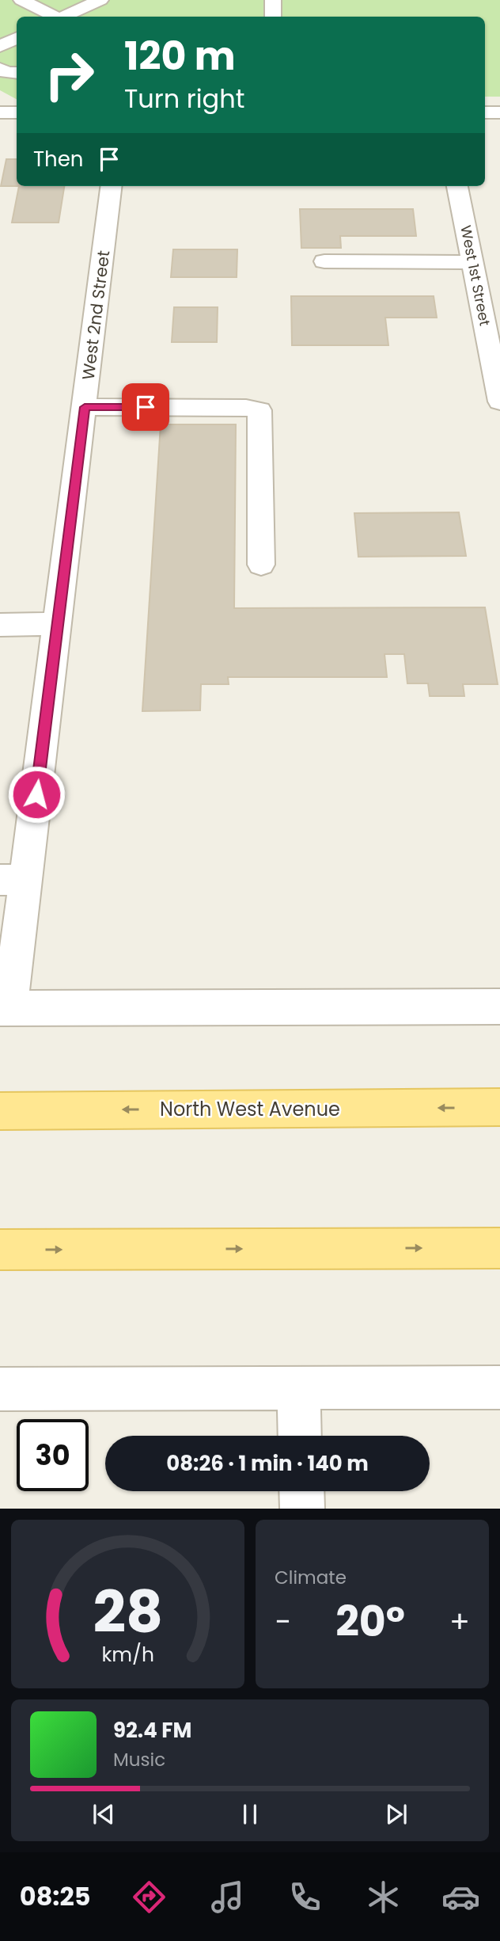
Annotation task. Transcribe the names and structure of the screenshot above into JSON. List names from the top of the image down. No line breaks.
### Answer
{"streets":{"main road":["North West Avenue"],"street":["West 1st Street","West 2nd Street"]},"page":{"turn":["120 m","Turn right"],"then":"Then","limit":"30","trip":"08:26 · 1 min · 140 m","tile":"Climate","heat":["−","20°","+"],"song":["92.4 FM","Music"],"tabs":"08:25","gauge":["28","km/h"]}}
